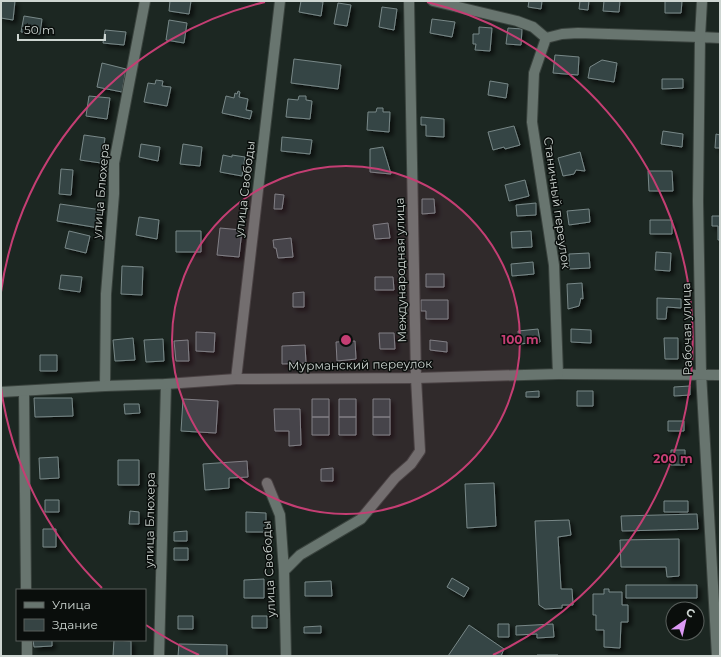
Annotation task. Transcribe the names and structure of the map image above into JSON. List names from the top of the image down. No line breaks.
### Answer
{"streets":{"street":["улица Свободы","улица Блюхера","Станичный переулок","Международная улица","Рабочая улица","Мурманский переулок"]},"crossings":[["улица Свободы","Международная улица"],["улица Свободы","Мурманский переулок"],["улица Блюхера","Мурманский переулок"],["Станичный переулок","Мурманский переулок"],["Международная улица","Мурманский переулок"],["Рабочая улица","Мурманский переулок"]],"legend":["Улица","Здание"],"scale_bar":"50 m","north":"top right","rings":["100 m","200 m"]}
